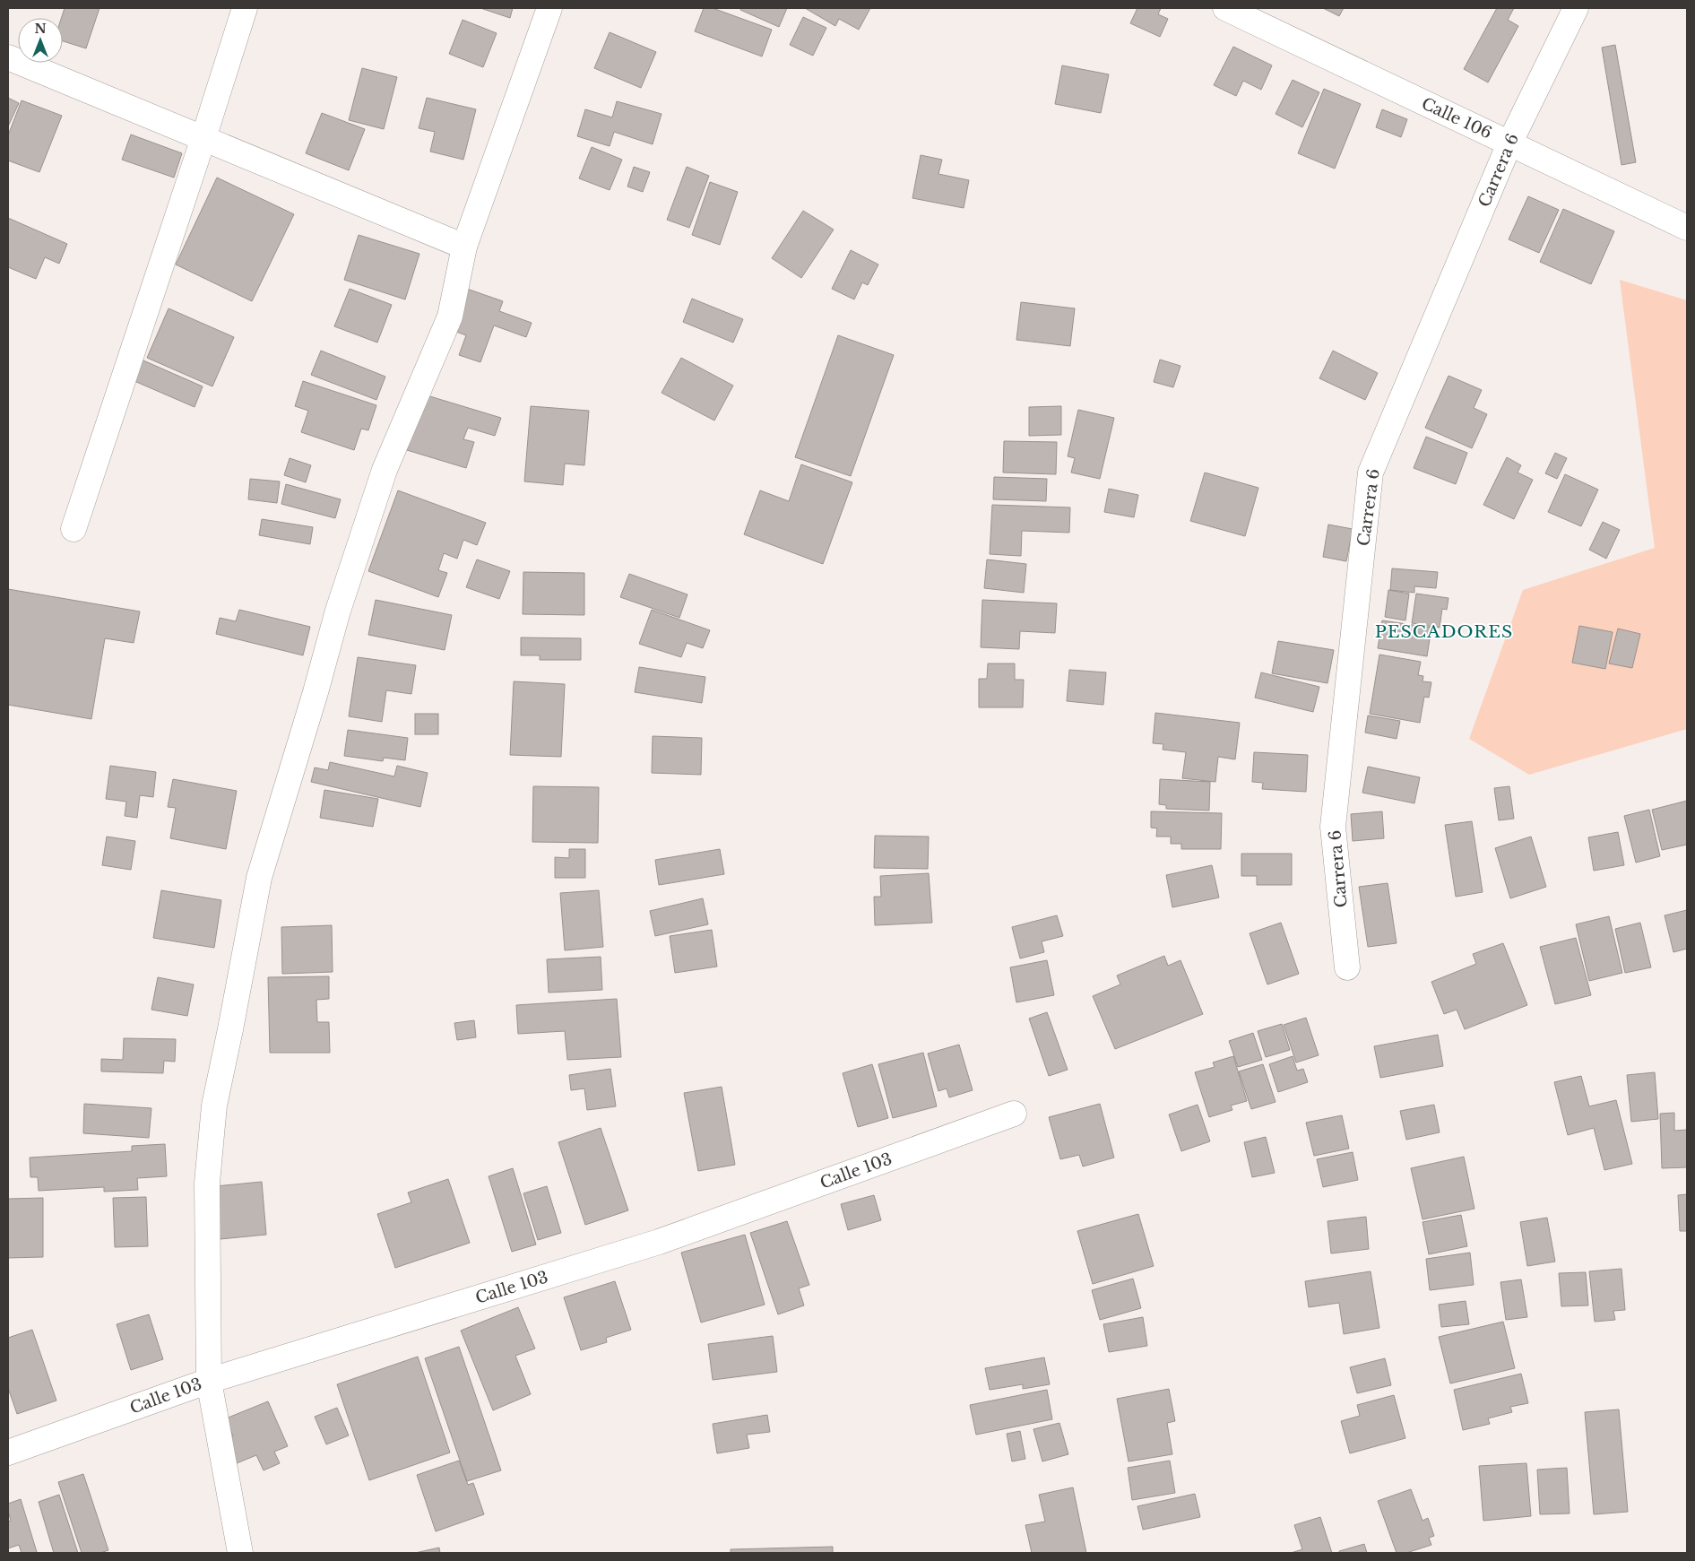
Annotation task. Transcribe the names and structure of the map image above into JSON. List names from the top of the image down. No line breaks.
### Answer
{"streets":{"street":["Calle 106","Carrera 6","Calle 103"]},"crossings":[["Calle 106","Carrera 6"]],"districts":["PESCADORES"],"north":"top"}
